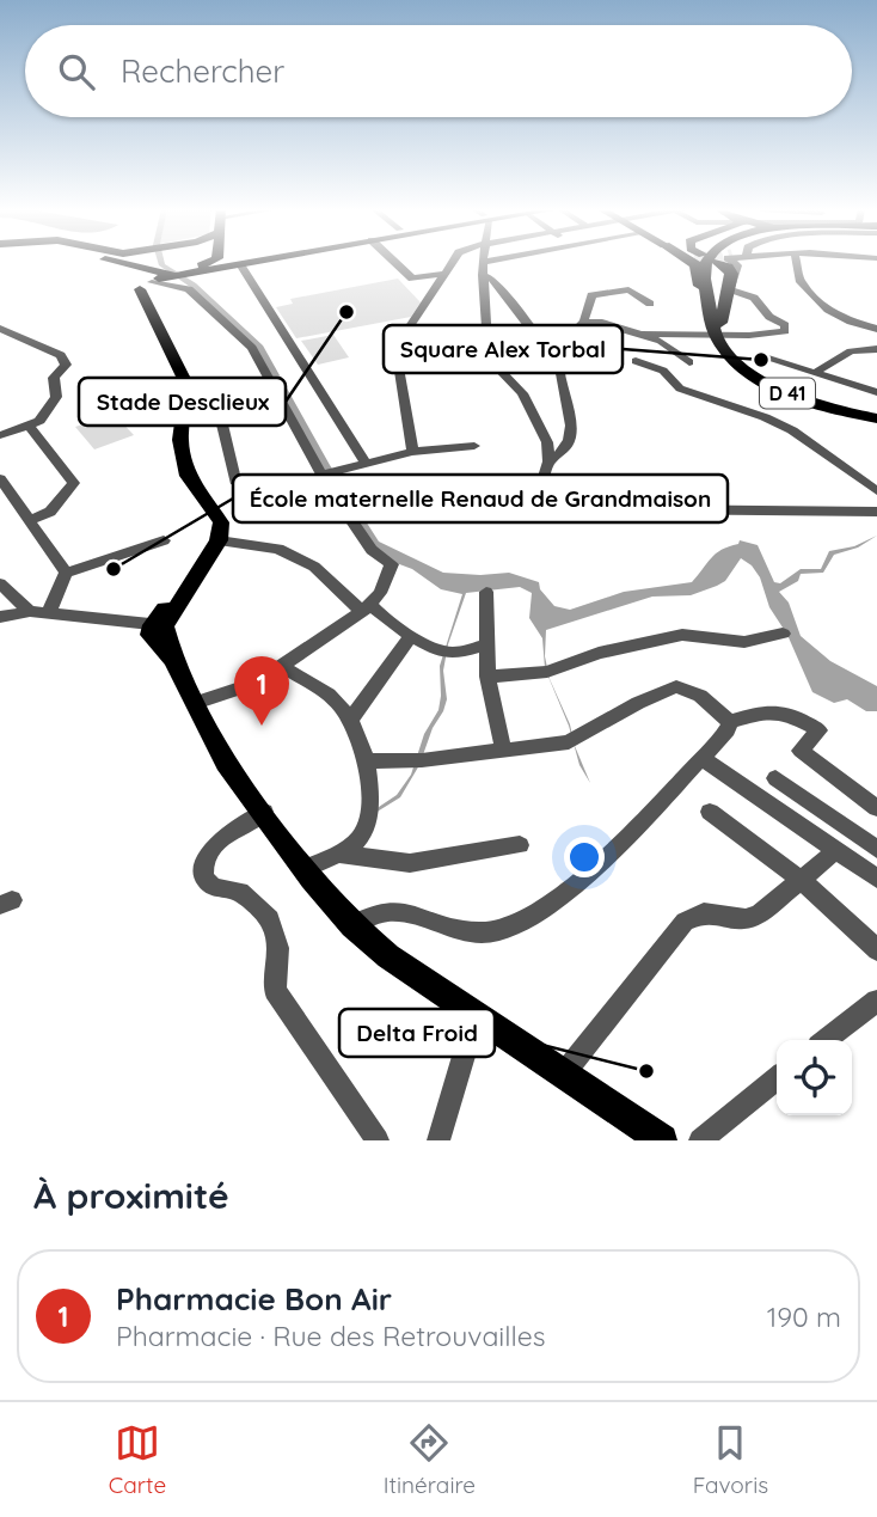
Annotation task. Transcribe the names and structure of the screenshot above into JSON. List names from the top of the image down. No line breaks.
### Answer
{"streets":{"highway":["D 41"]},"places":["Stade Desclieux","Square Alex Torbal","École maternelle Renaud de Grandmaison","Delta Froid"],"page":{"search":"Rechercher","pins":"1","heading":"À proximité","list":[{"mark":"1","name":"Pharmacie Bon Air","note":"Pharmacie · Rue des Retrouvailles","value":"190 m"}],"nav":["Carte","Itinéraire","Favoris"]}}
